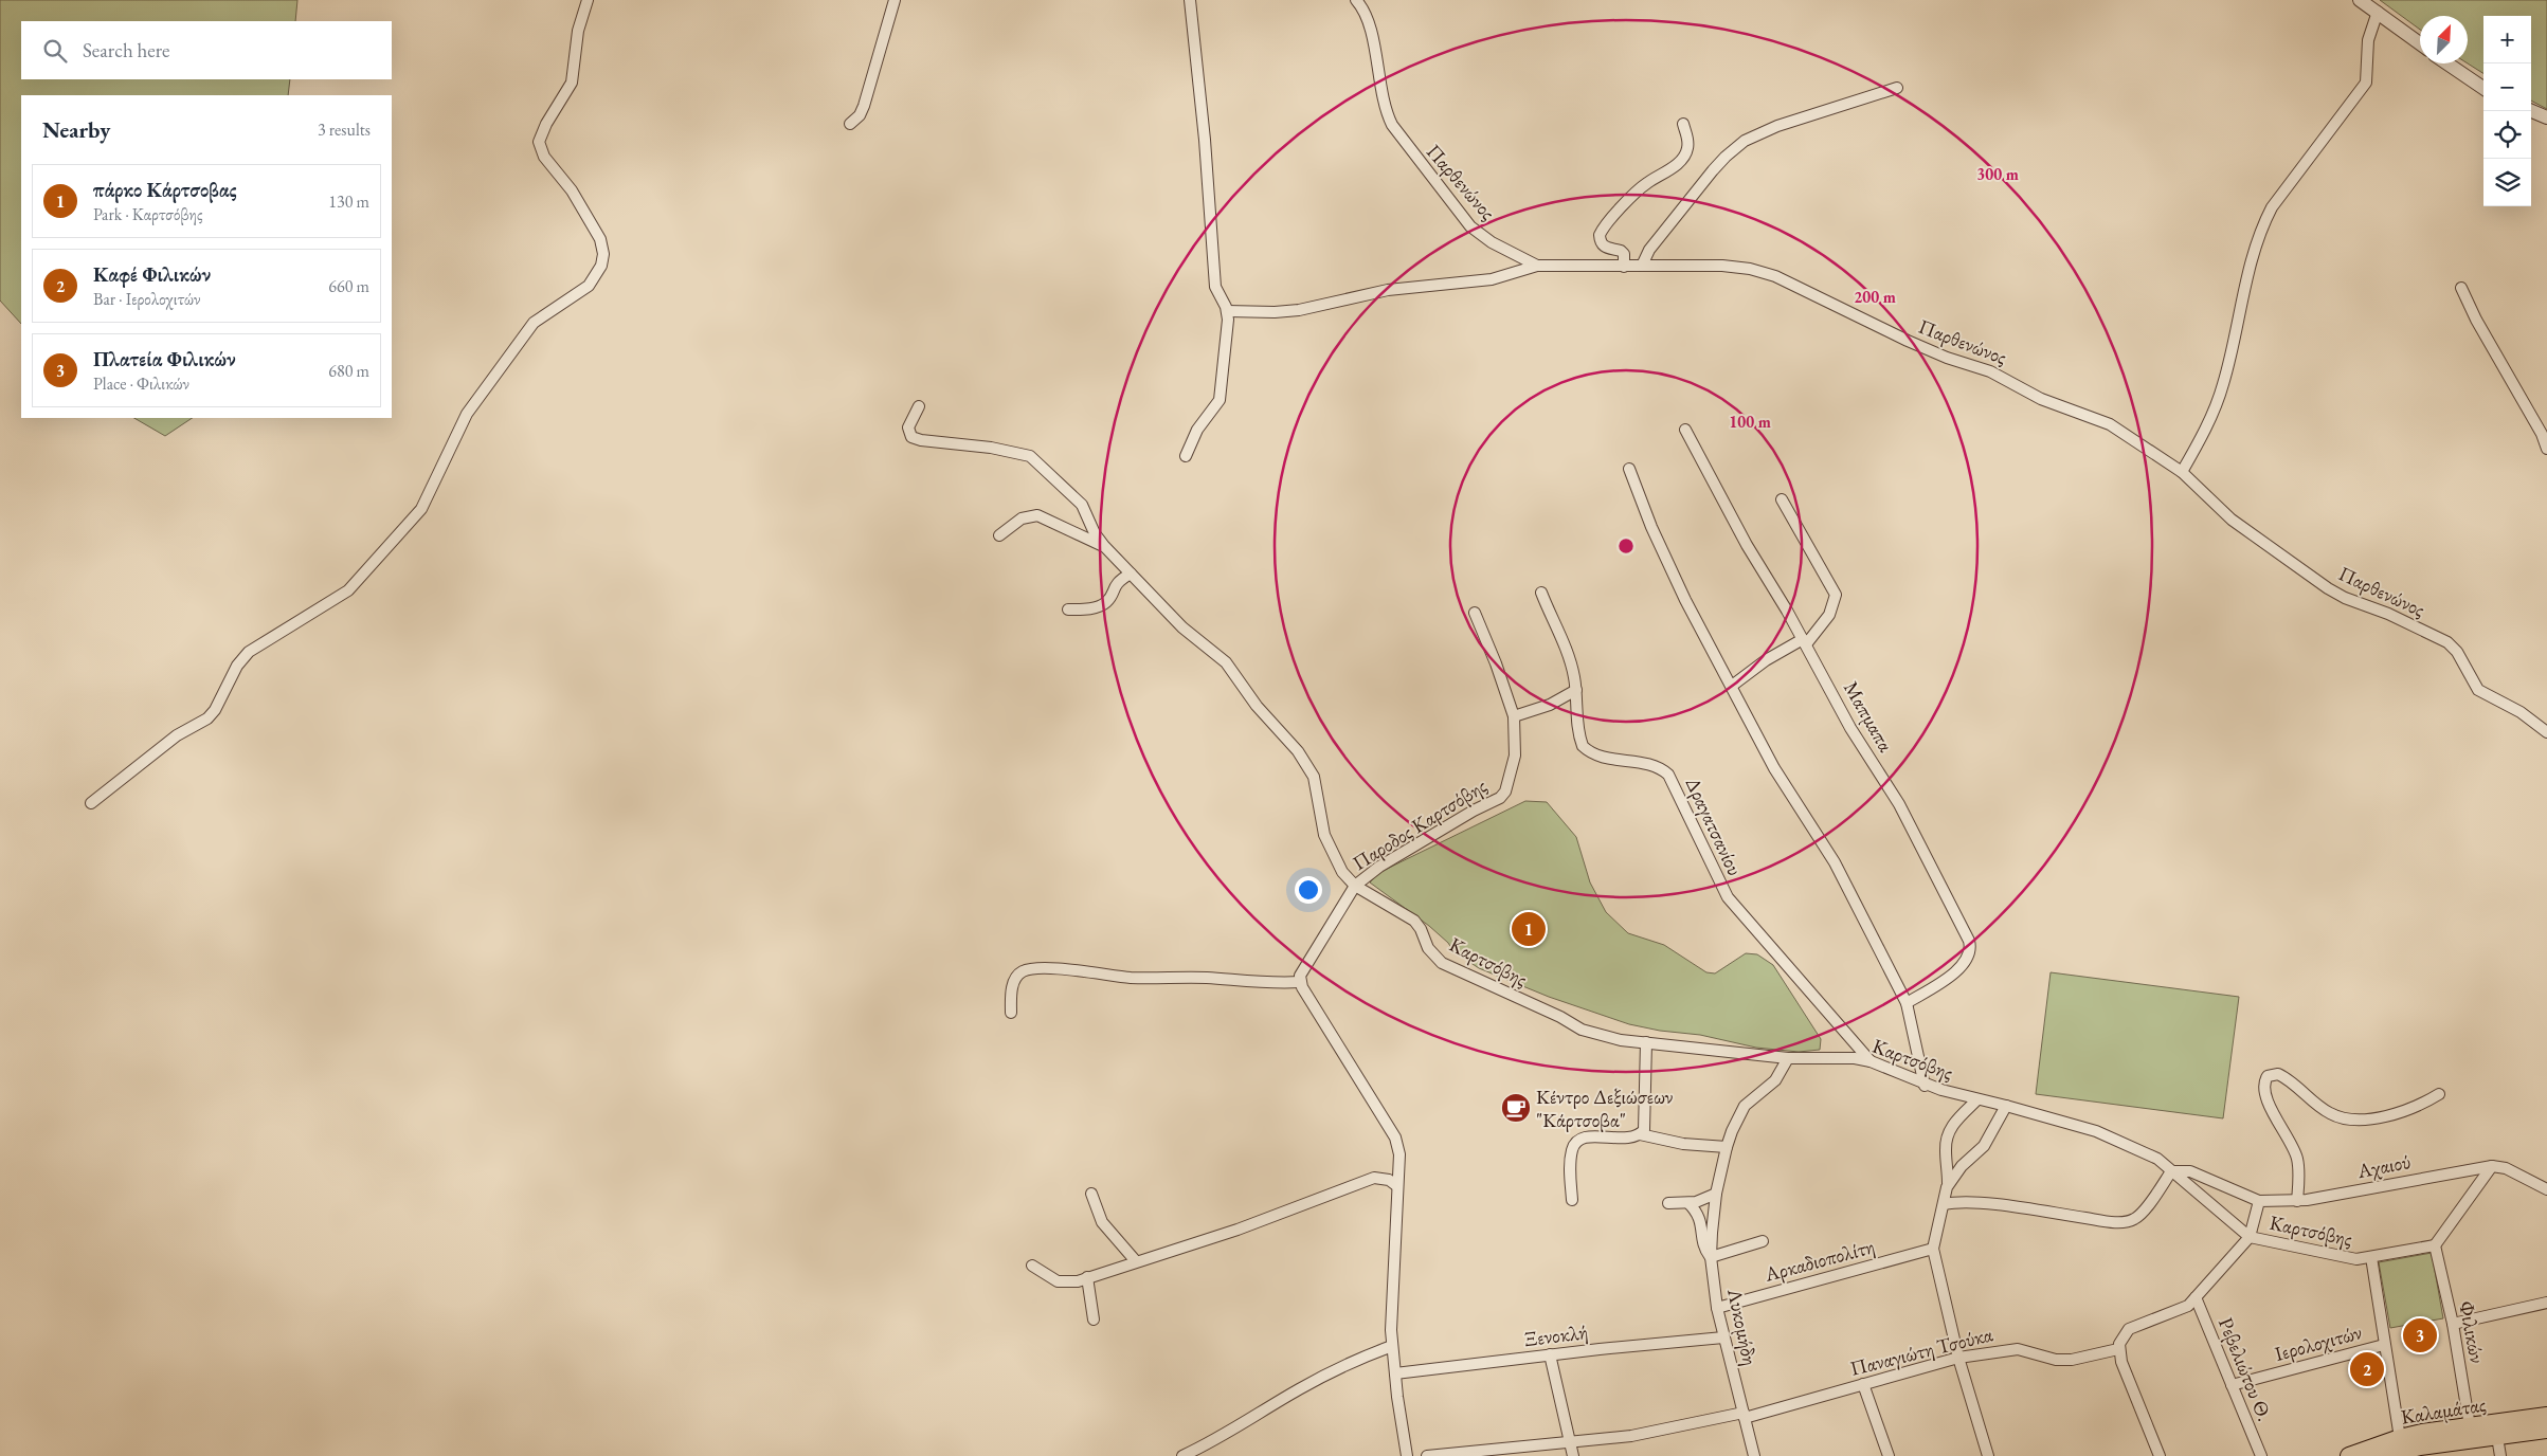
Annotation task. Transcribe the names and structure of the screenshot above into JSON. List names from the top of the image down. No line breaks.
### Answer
{"streets":{"main road":["Καλαμάτας"],"street":["Παρθενώνος","Μαπμαπα","Παροδος Καρτσόβης","Δραγατσανίου","Καρτσόβης","Αχαιού","Αρκαδιοπολίτη","Λυκομήδη","Φιλικών","Ξενοκλή","Ιερολοχιτών","Παναγιώτη Τσούκα","Ρεβελιώτου Θ."]},"crossings":[["Παροδος Καρτσόβης","Καρτσόβης"],["Δραγατσανίου","Καρτσόβης"],["Καρτσόβης","Φιλικών"],["Αρκαδιοπολίτη","Λυκομήδη"],["Λυκομήδη","Ξενοκλή"],["Λυκομήδη","Παναγιώτη Τσούκα"],["Φιλικών","Καλαμάτας"],["Ιερολοχιτών","Ρεβελιώτου Θ."]],"places":{"cafe":["Κέντρο Δεξιώσεων \"Κάρτσοβα\""]},"north":"top right","page":{"map_buttons":["+","−"],"search":"Search here","heading":["Nearby","3 results"],"list":[{"mark":"1","name":"πάρκο Κάρτσοβας","note":"Park · Καρτσόβης","value":"130 m"},{"mark":"2","name":"Καφέ Φιλικών","note":"Bar · Ιερολοχιτών","value":"660 m"},{"mark":"3","name":"Πλατεία Φιλικών","note":"Place · Φιλικών","value":"680 m"}],"pins":["1","3","2"]},"rings":["300 m","200 m","100 m"]}
